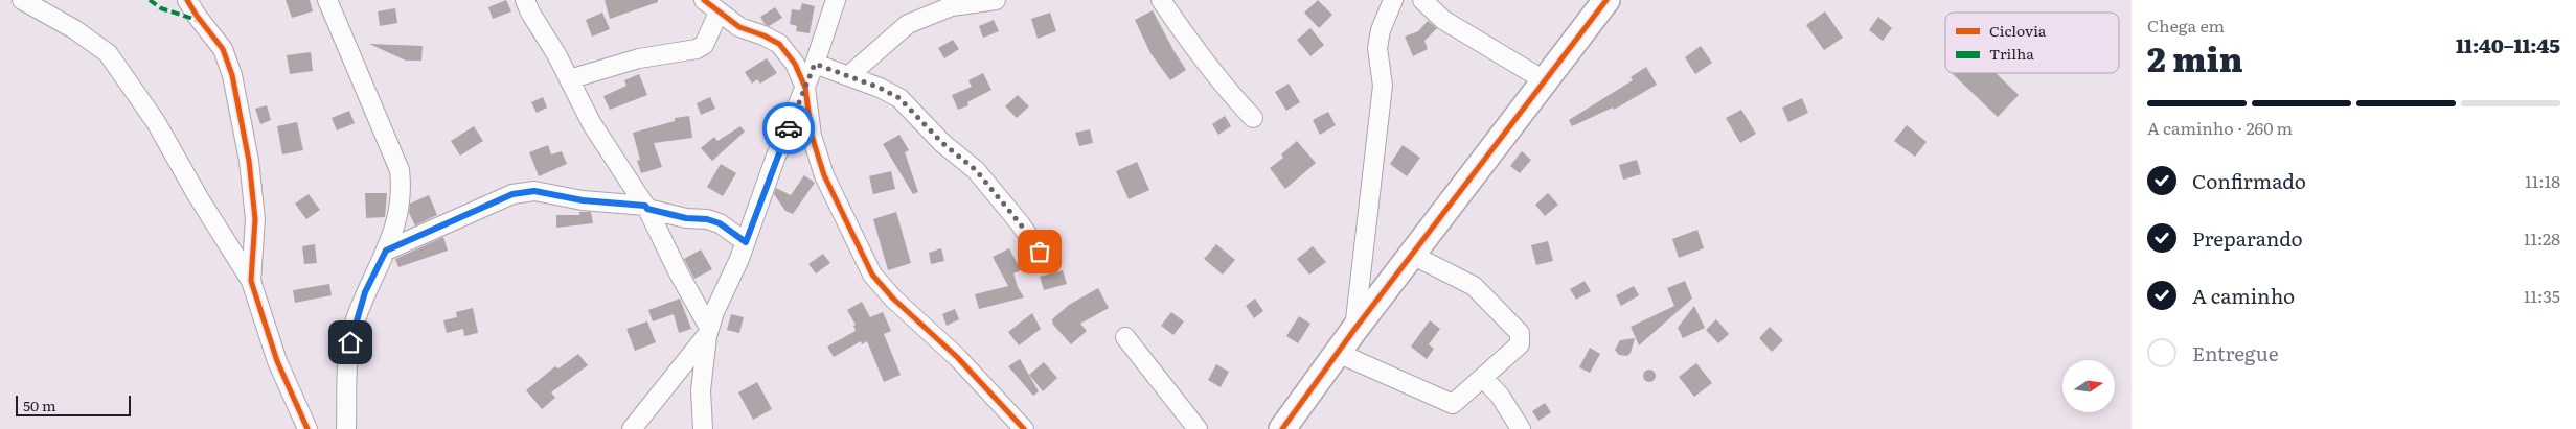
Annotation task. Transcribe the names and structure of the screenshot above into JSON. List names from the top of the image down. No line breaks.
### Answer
{"legend":["Ciclovia","Trilha"],"scale_bar":"50 m","north":"right","page":{"heading":["2 min","Chega em","11:40–11:45"],"bar":"A caminho · 260 m","list":[["Confirmado","11:18"],["Preparando","11:28"],["A caminho","11:35"],"Entregue"],"scale":"50 m"}}
